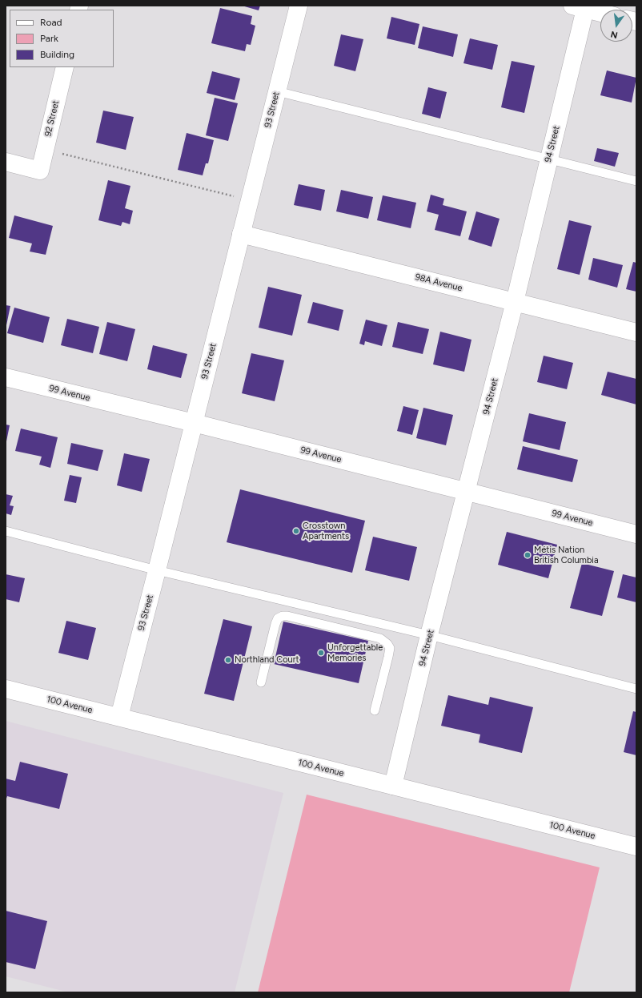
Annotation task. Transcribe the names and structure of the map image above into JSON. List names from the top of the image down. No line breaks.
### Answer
{"streets":{"street":["93 Street","92 Street","94 Street","98A Avenue","99 Avenue","100 Avenue"]},"crossings":[["93 Street","98A Avenue"],["93 Street","99 Avenue"],["93 Street","100 Avenue"],["94 Street","98A Avenue"],["94 Street","99 Avenue"],["94 Street","100 Avenue"]],"places":["Crosstown Apartments","Métis Nation British Columbia","Unforgettable Memories","Northland Court"],"legend":["Road","Park","Building"],"north":"bottom"}
